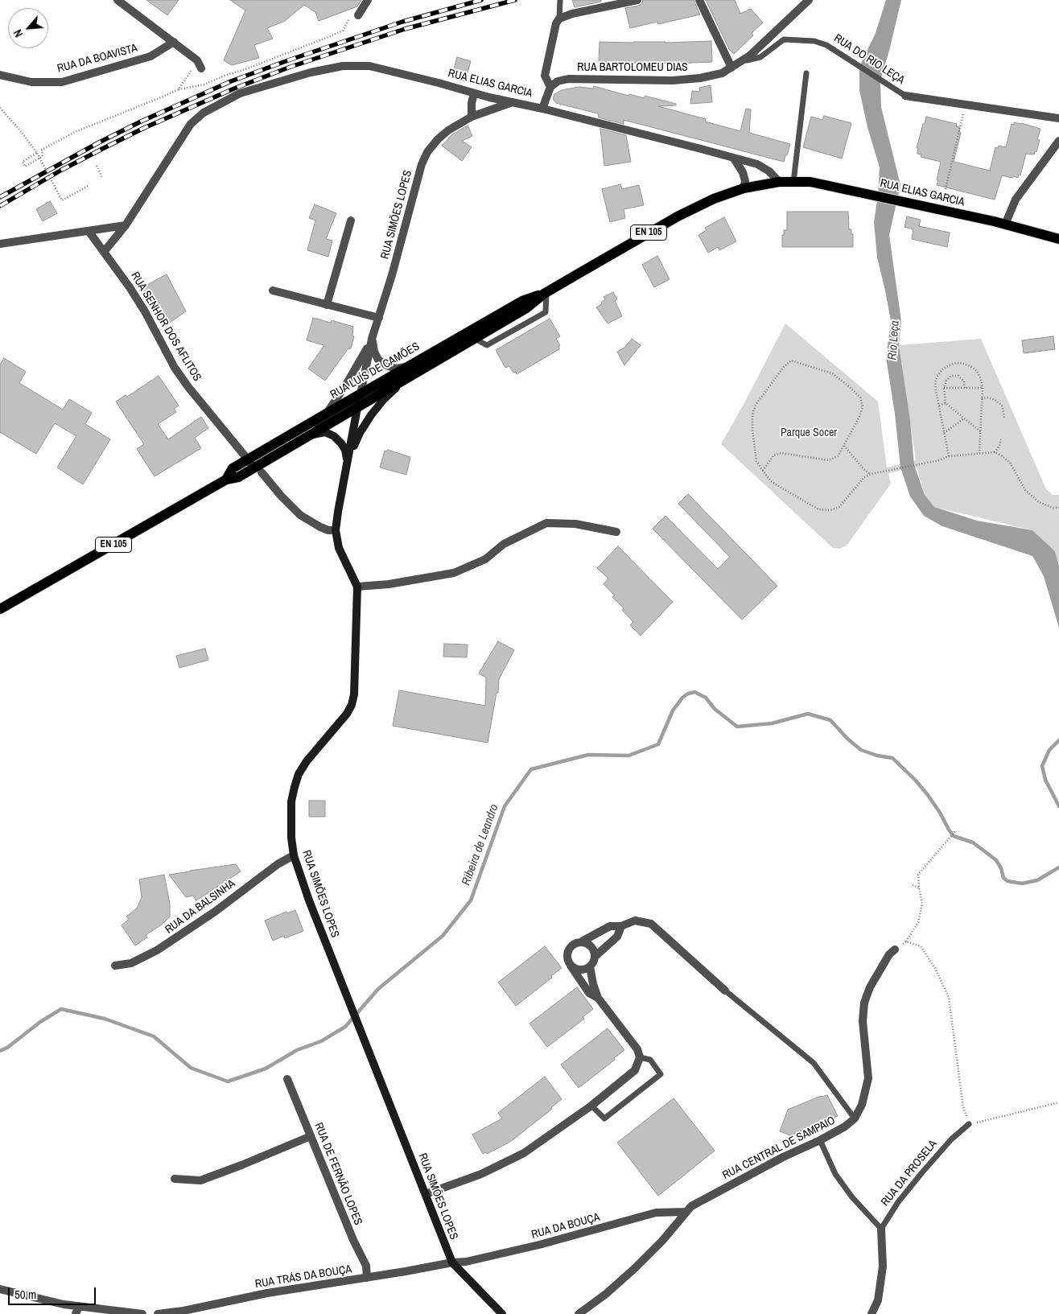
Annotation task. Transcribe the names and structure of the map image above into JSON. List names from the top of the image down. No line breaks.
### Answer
{"streets":{"main road":["RUA ELIAS GARCIA","EN 105","RUA LUÍS DE CAMÕES"],"street":["RUA DA BOAVISTA","RUA DO RIO LEÇA","RUA BARTOLOMEU DIAS","RUA SIMÕES LOPES","RUA SENHOR DOS AFLITOS","RUA DA BALSINHA","RUA CENTRAL DE SAMPAIO","RUA DE FERNÃO LOPES","RUA DA BOUÇA","RUA TRÁS DA BOUÇA"],"lane":["RUA DA PROSELA"]},"crossings":[["RUA DO RIO LEÇA","RUA BARTOLOMEU DIAS"],["RUA ELIAS GARCIA","RUA SIMÕES LOPES"],["RUA ELIAS GARCIA","RUA LUÍS DE CAMÕES"],["RUA SIMÕES LOPES","RUA SENHOR DOS AFLITOS"],["RUA SIMÕES LOPES","RUA LUÍS DE CAMÕES"],["RUA SIMÕES LOPES","RUA DA BALSINHA"],["RUA SIMÕES LOPES","RUA DA BOUÇA"],["RUA SIMÕES LOPES","RUA TRÁS DA BOUÇA"],["RUA SENHOR DOS AFLITOS","RUA LUÍS DE CAMÕES"],["RUA CENTRAL DE SAMPAIO","RUA DA BOUÇA"],["RUA DE FERNÃO LOPES","RUA TRÁS DA BOUÇA"],["RUA DA BOUÇA","RUA TRÁS DA BOUÇA"]],"water":["Rio Leça","Ribeira de Leandro"],"parks":["Parque Socer"],"scale_bar":"50 m","north":"bottom left"}
